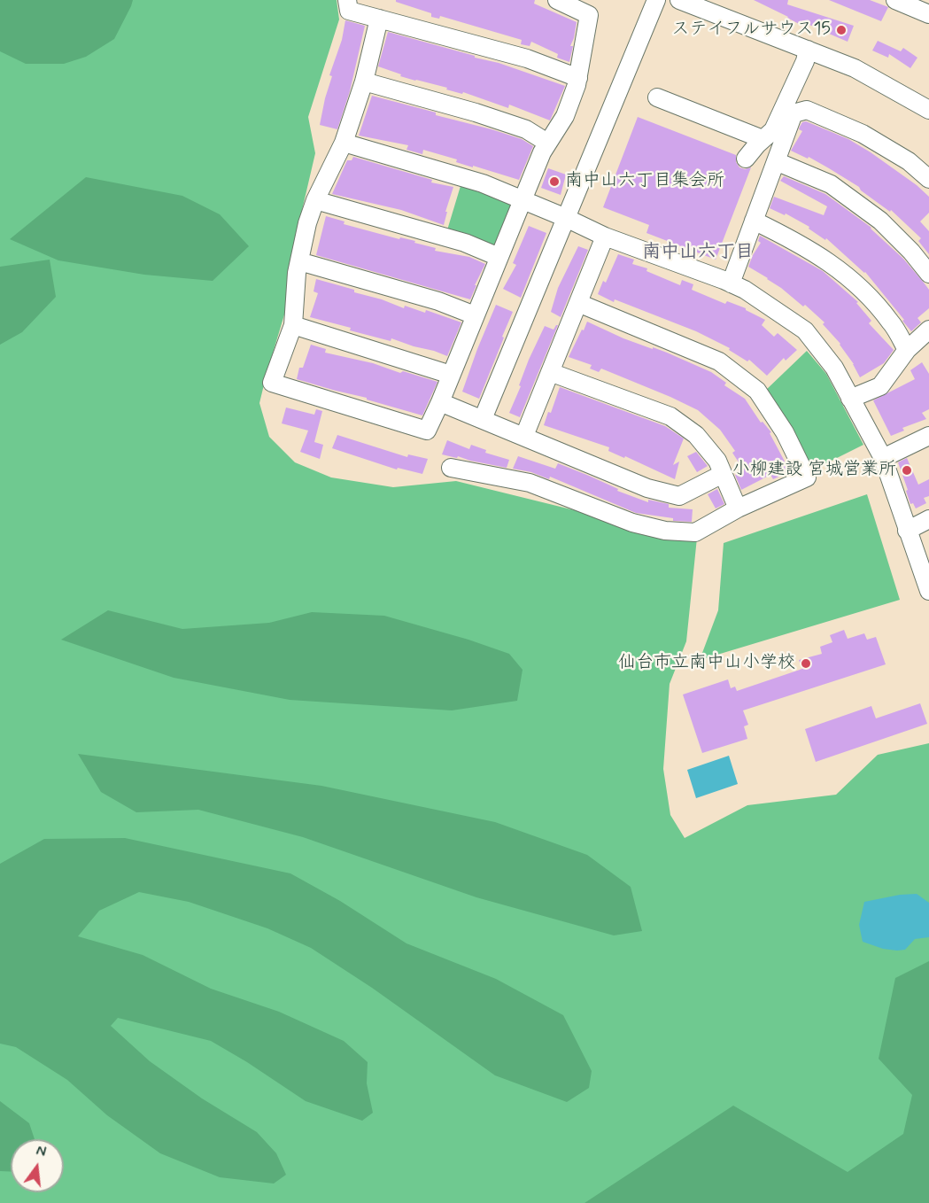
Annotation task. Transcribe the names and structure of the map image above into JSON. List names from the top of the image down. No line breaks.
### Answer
{"districts":["南中山六丁目"],"places":["ステイフルサウス15","南中山六丁目集会所","小柳建設 宮城営業所","仙台市立南中山小学校"],"north":"top"}
